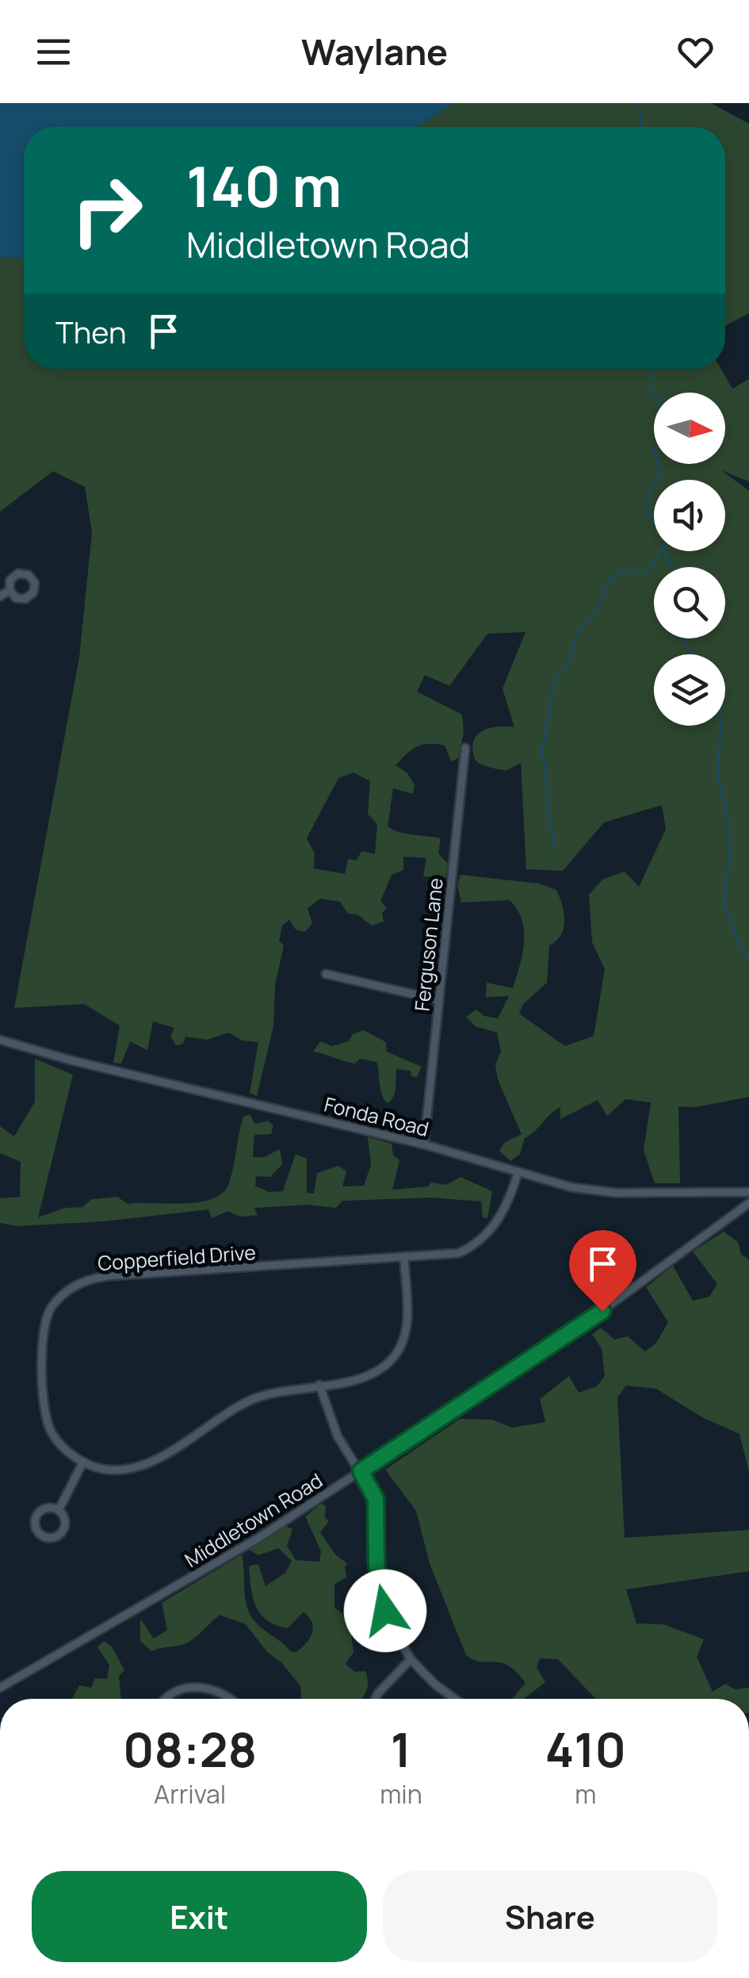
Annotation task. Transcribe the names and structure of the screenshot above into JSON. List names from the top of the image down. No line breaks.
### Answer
{"streets":{"street":["Ferguson Lane","Fonda Road","Copperfield Drive","Middletown Road"]},"crossings":[["Ferguson Lane","Fonda Road"],["Fonda Road","Copperfield Drive"]],"north":"right","page":{"header":"Waylane","turn":["140 m","Middletown Road"],"then":"Then","eta":["08:28","Arrival","1","min","410","m"],"buttons":["Exit","Share"]}}
